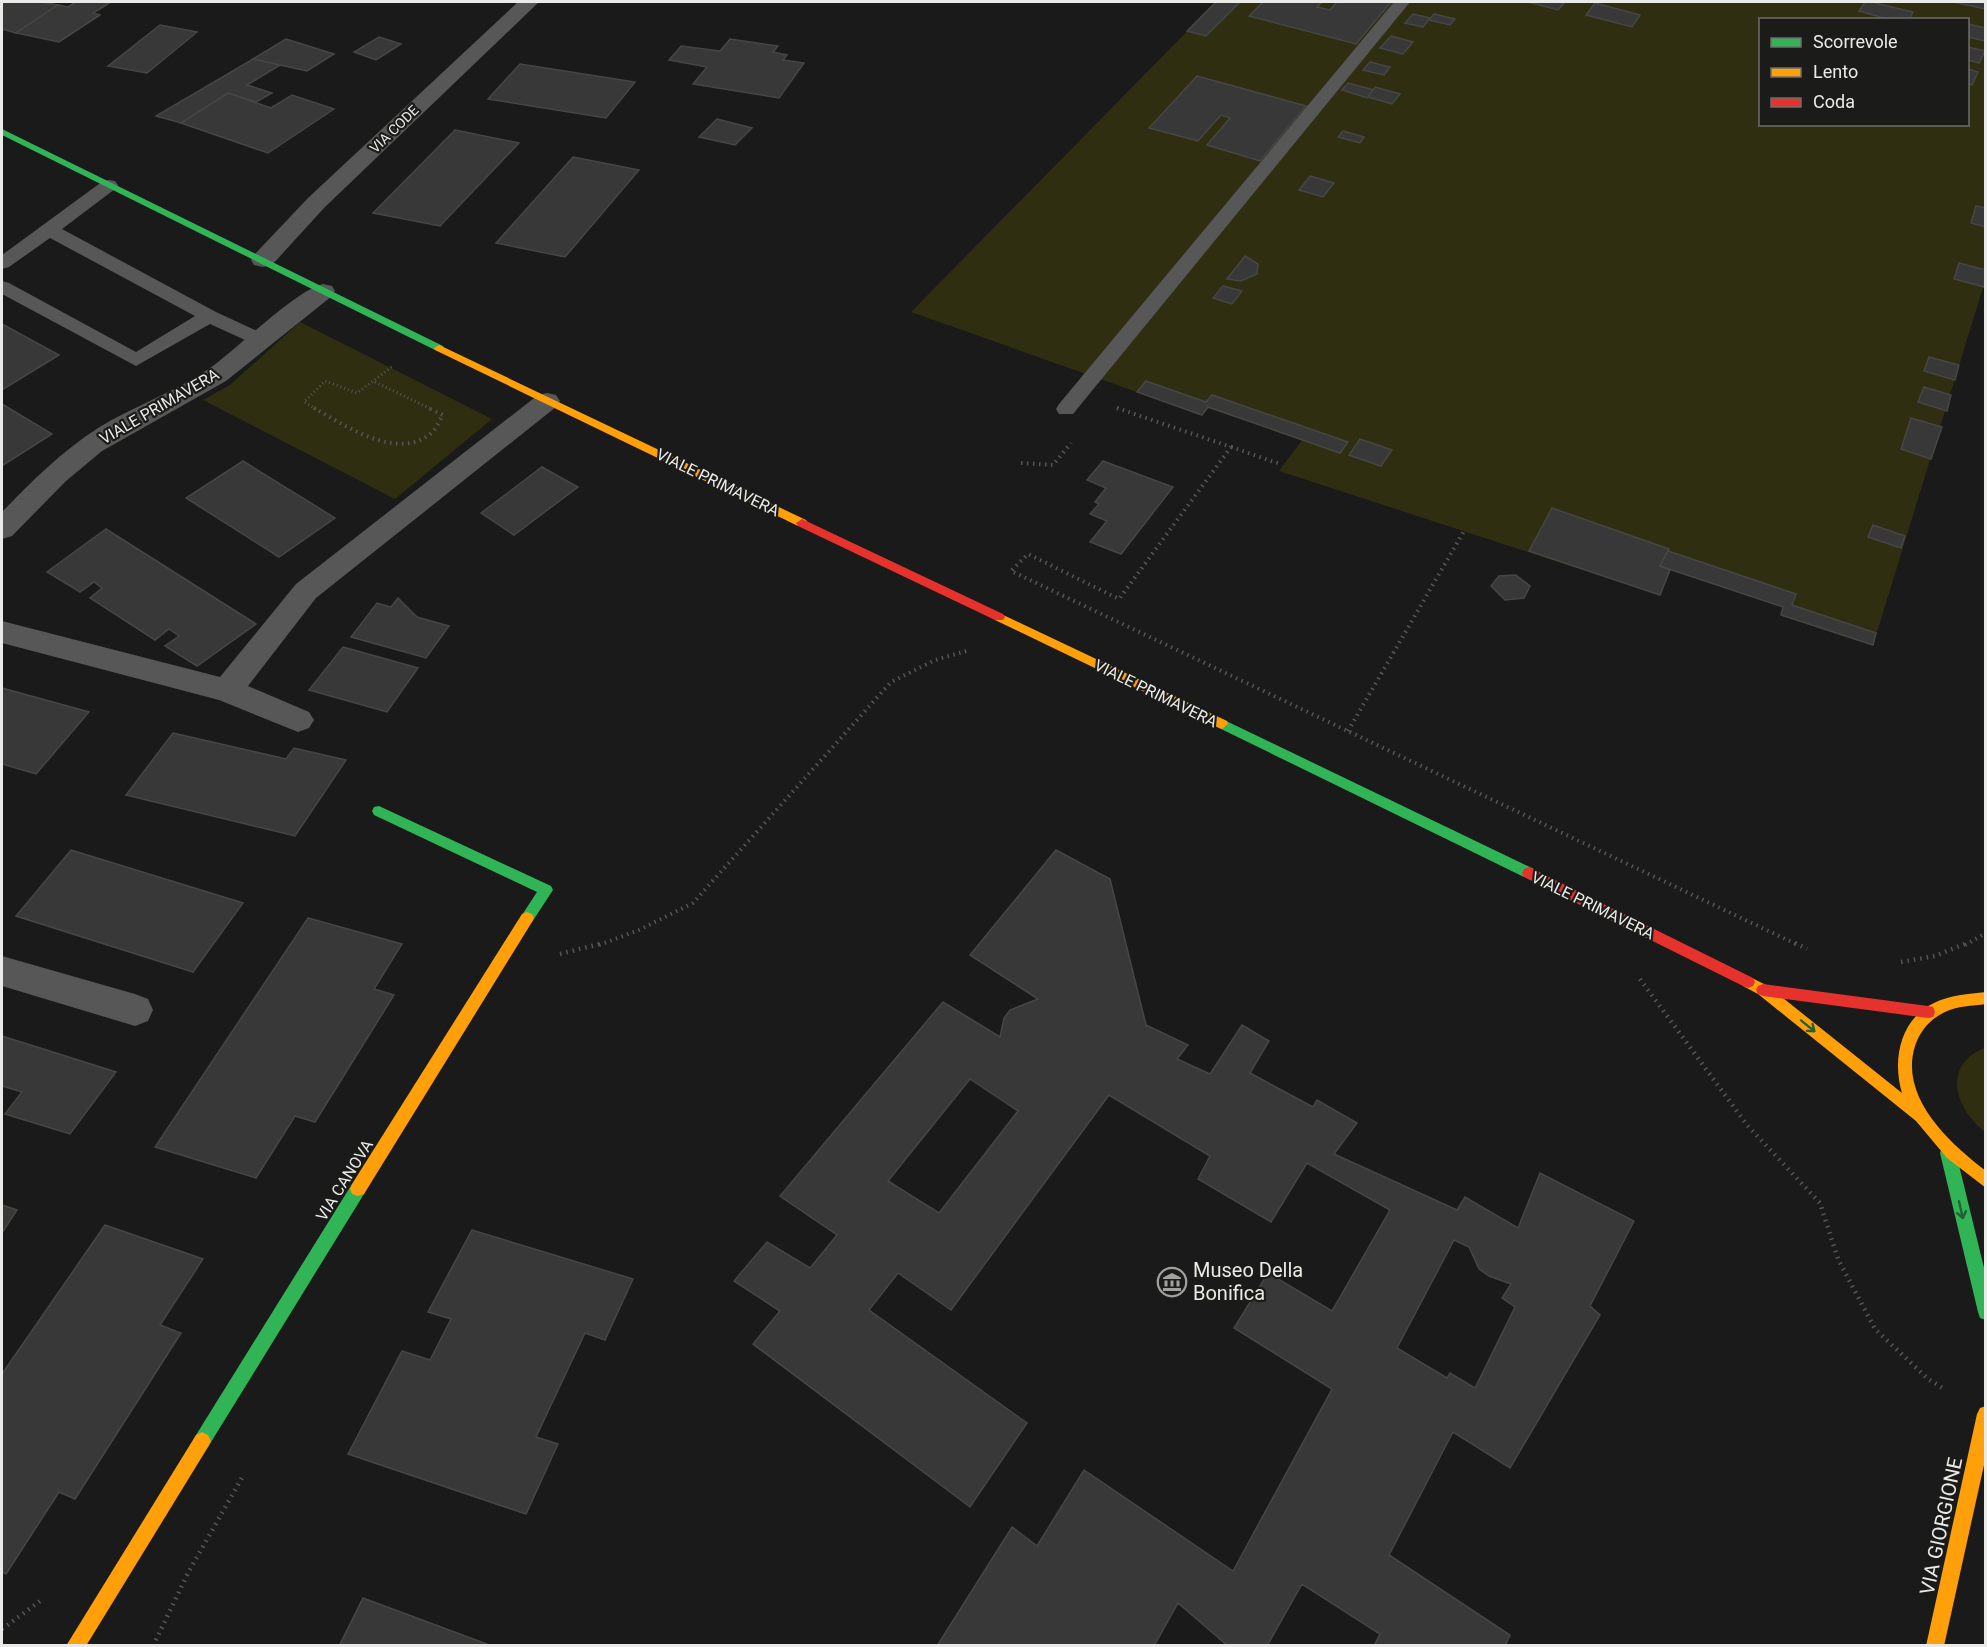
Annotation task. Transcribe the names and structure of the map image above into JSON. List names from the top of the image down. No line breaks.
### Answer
{"streets":{"main road":["VIALE PRIMAVERA","VIA CANOVA","VIA GIORGIONE"],"street":["VIA CODE"]},"crossings":[["VIA CODE","VIALE PRIMAVERA"]],"places":{"museum":["Museo Della Bonifica"]},"legend":["Scorrevole","Lento","Coda"]}
